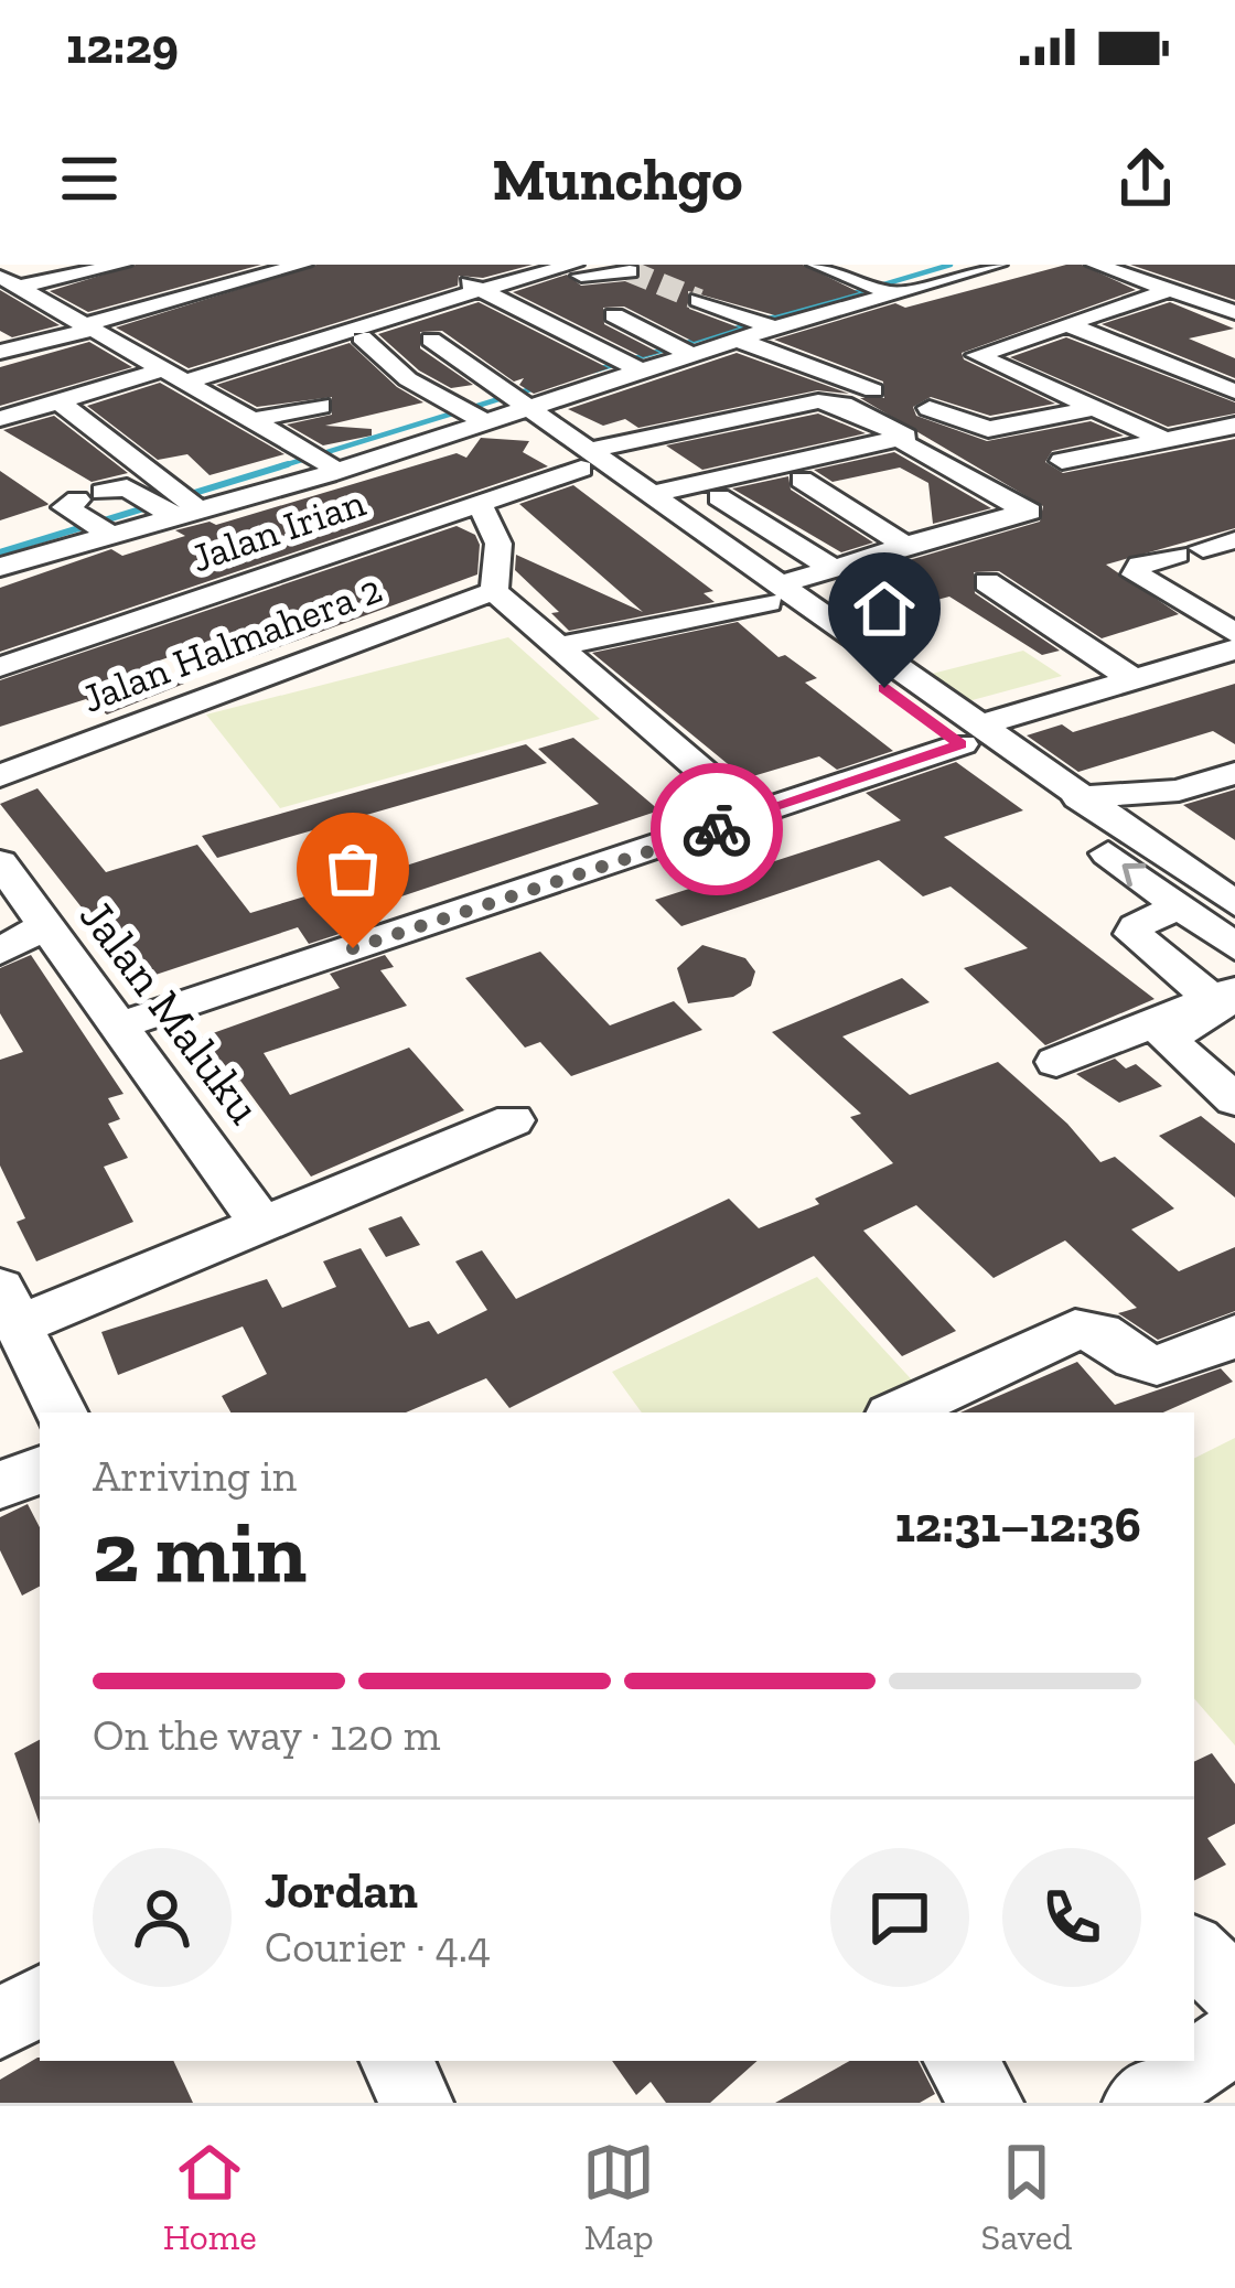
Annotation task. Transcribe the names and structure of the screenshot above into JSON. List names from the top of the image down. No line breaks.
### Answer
{"streets":{"street":["Jalan Irian","Jalan Halmahera 2","Jalan Maluku"]},"page":{"status":"12:29","header":"Munchgo","heading":["2 min","Arriving in","12:31–12:36"],"panel":["Jordan","Courier · 4.4"],"bar":"On the way · 120 m","tabs":["Home","Map","Saved"]}}
